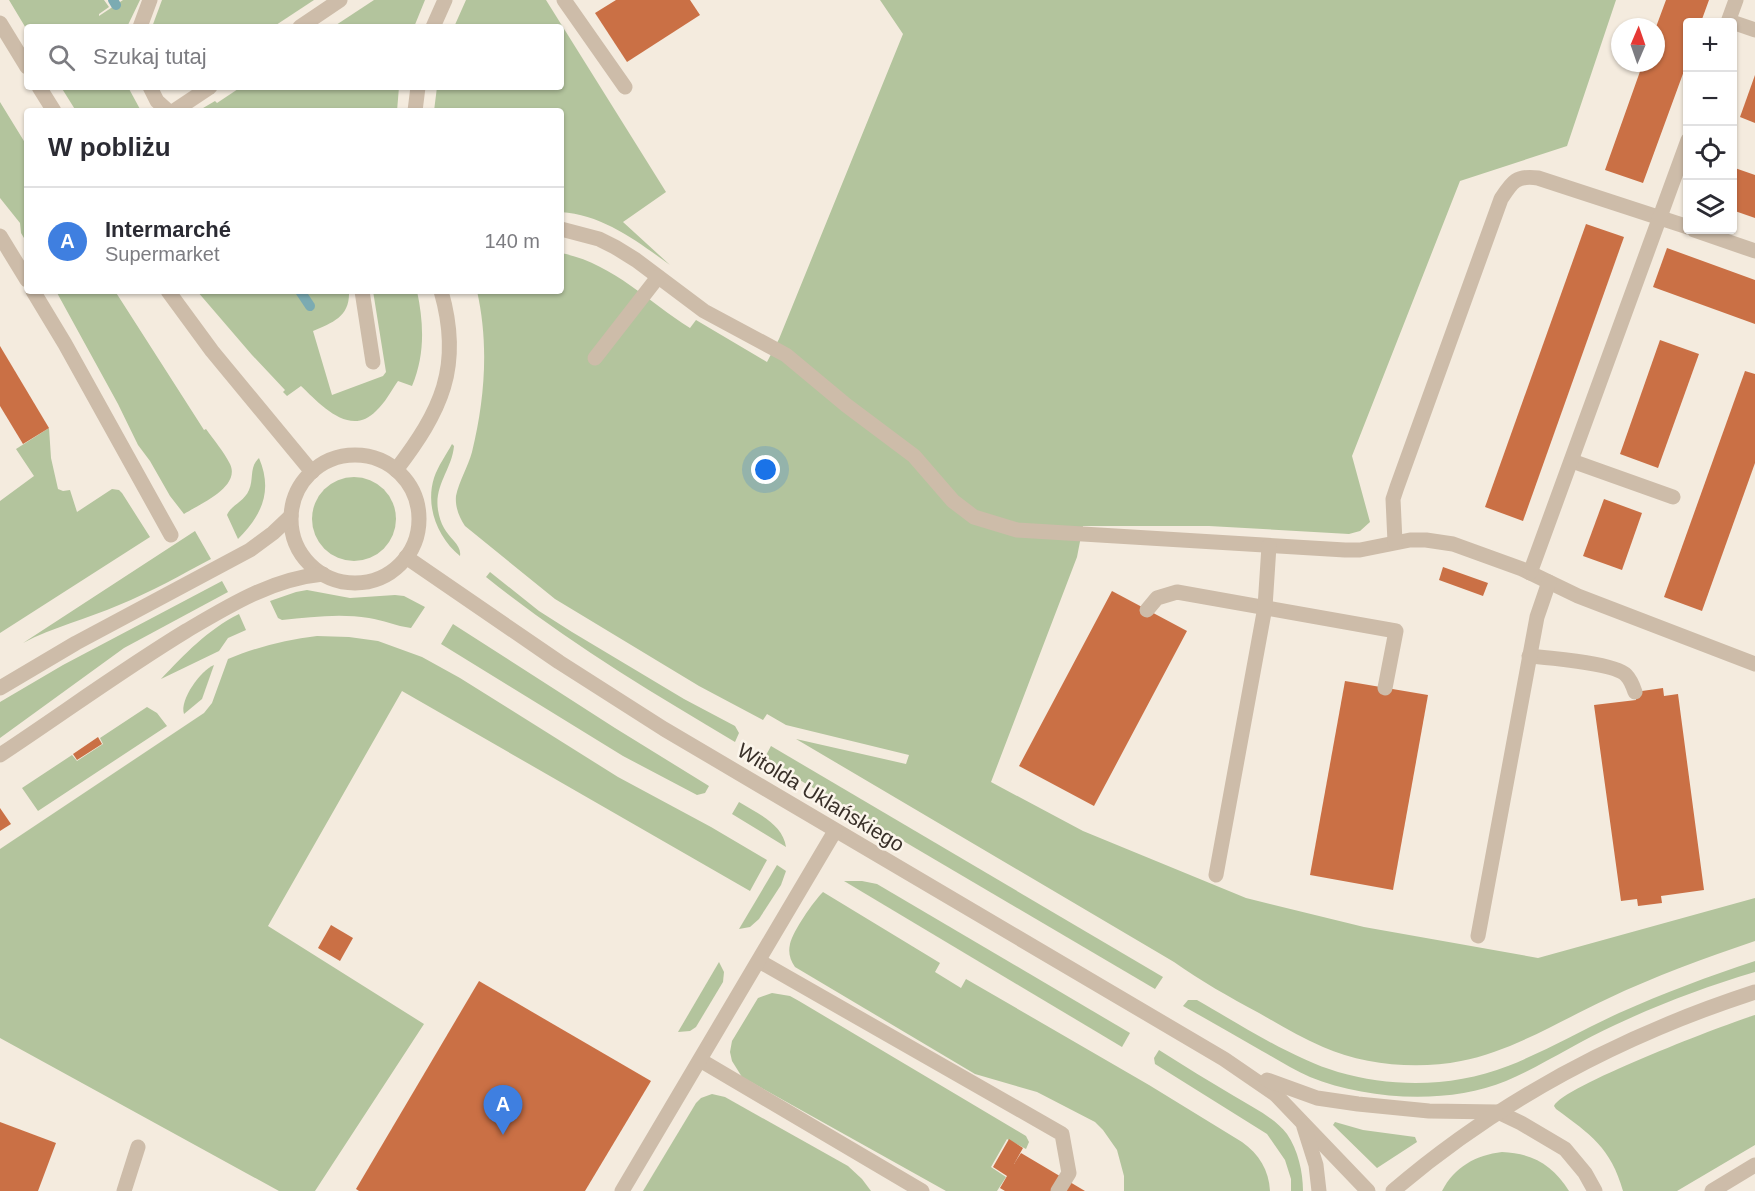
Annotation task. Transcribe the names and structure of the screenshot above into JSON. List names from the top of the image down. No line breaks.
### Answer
{"streets":{"street":["Witolda Uklańskiego"]},"north":"top","page":{"map_buttons":["+","−"],"search":"Szukaj tutaj","heading":"W pobliżu","list":[{"mark":"A","name":"Intermarché","note":"Supermarket","value":"140 m"}],"pins":"A"}}
